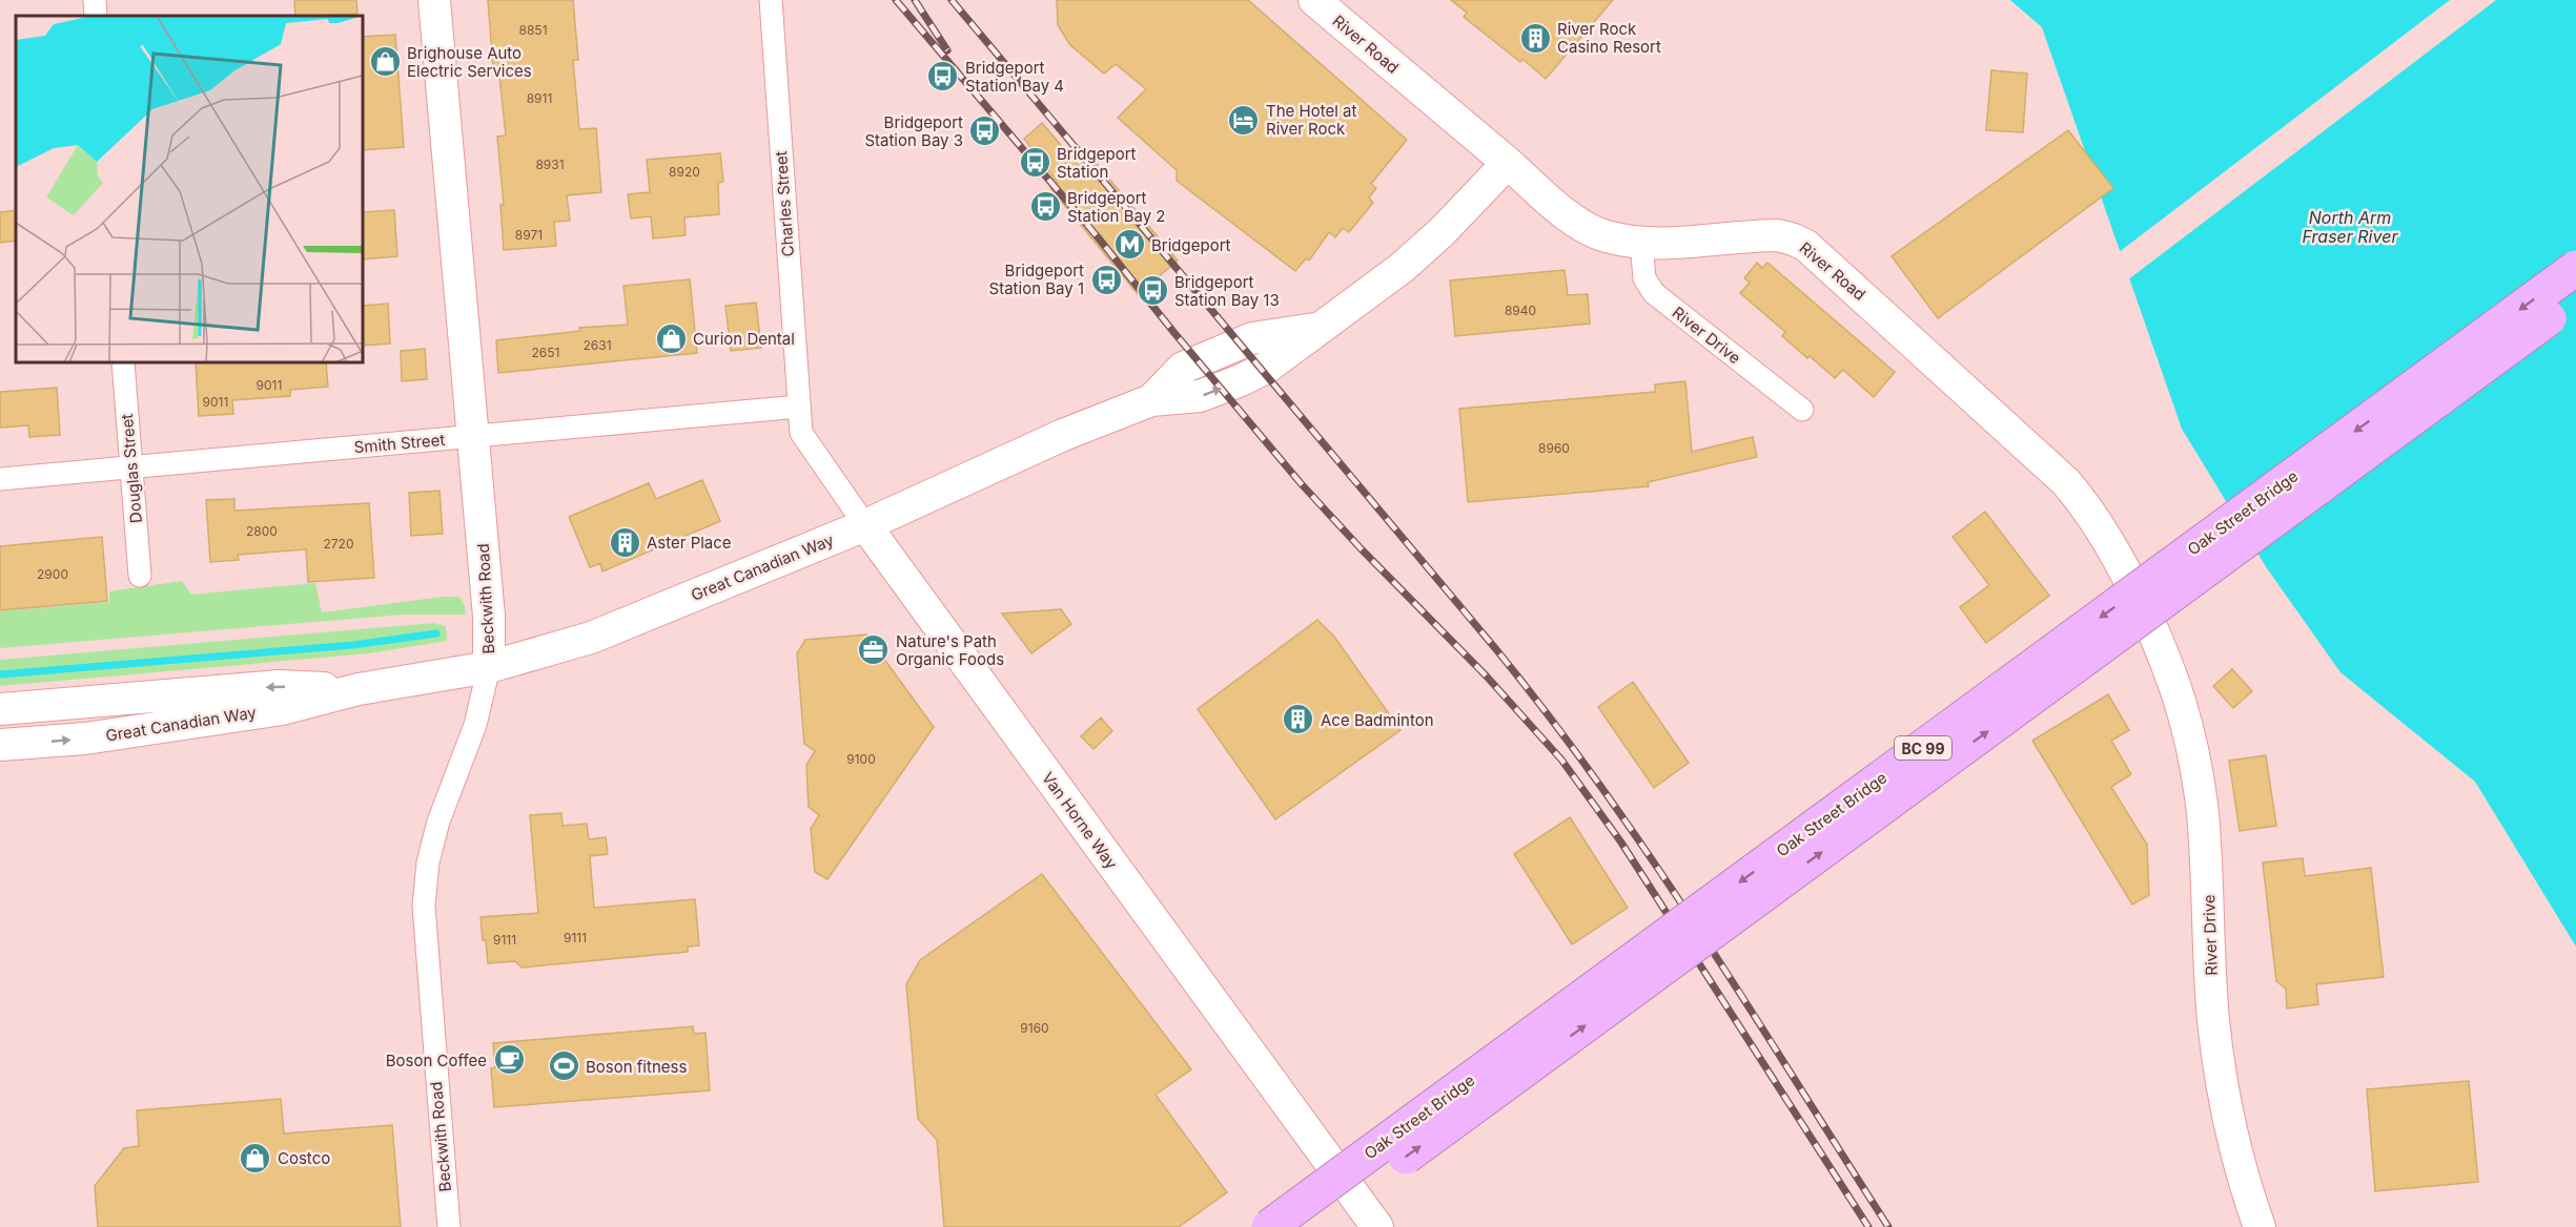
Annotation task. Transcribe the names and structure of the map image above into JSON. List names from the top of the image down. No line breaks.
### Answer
{"streets":{"highway":["Oak Street Bridge","BC 99"],"street":["River Road","Charles Street","River Drive","Smith Street","Douglas Street","Great Canadian Way","Beckwith Road","Van Horne Way"]},"crossings":[["River Road","River Drive"],["River Road","Great Canadian Way"],["Charles Street","Smith Street"],["Charles Street","Van Horne Way"],["Smith Street","Douglas Street"],["Smith Street","Beckwith Road"],["Smith Street","Van Horne Way"],["Great Canadian Way","Beckwith Road"],["Great Canadian Way","Van Horne Way"]],"water":["North Arm Fraser River"],"places":{"building":["River Rock Casino Resort","Aster Place","Ace Badminton"],"shop":["Brighouse Auto Electric Services","Curion Dental","Costco"],"bus stop":["Bridgeport Station Bay 4","Bridgeport Station Bay 3","Bridgeport Station","Bridgeport Station Bay 2","Bridgeport Station Bay 1","Bridgeport Station Bay 13"],"hotel":["The Hotel at River Rock"],"metro station":["Bridgeport"],"office":["Nature's Path Organic Foods"],"cafe":["Boson Coffee"],"sports":["Boson fitness"]},"house_numbers":["8851","8911","8931","8920","8971","8940","2631","2651","9011","9011","8960","2800","2720","2900","9100","9111","9111","9160"]}
